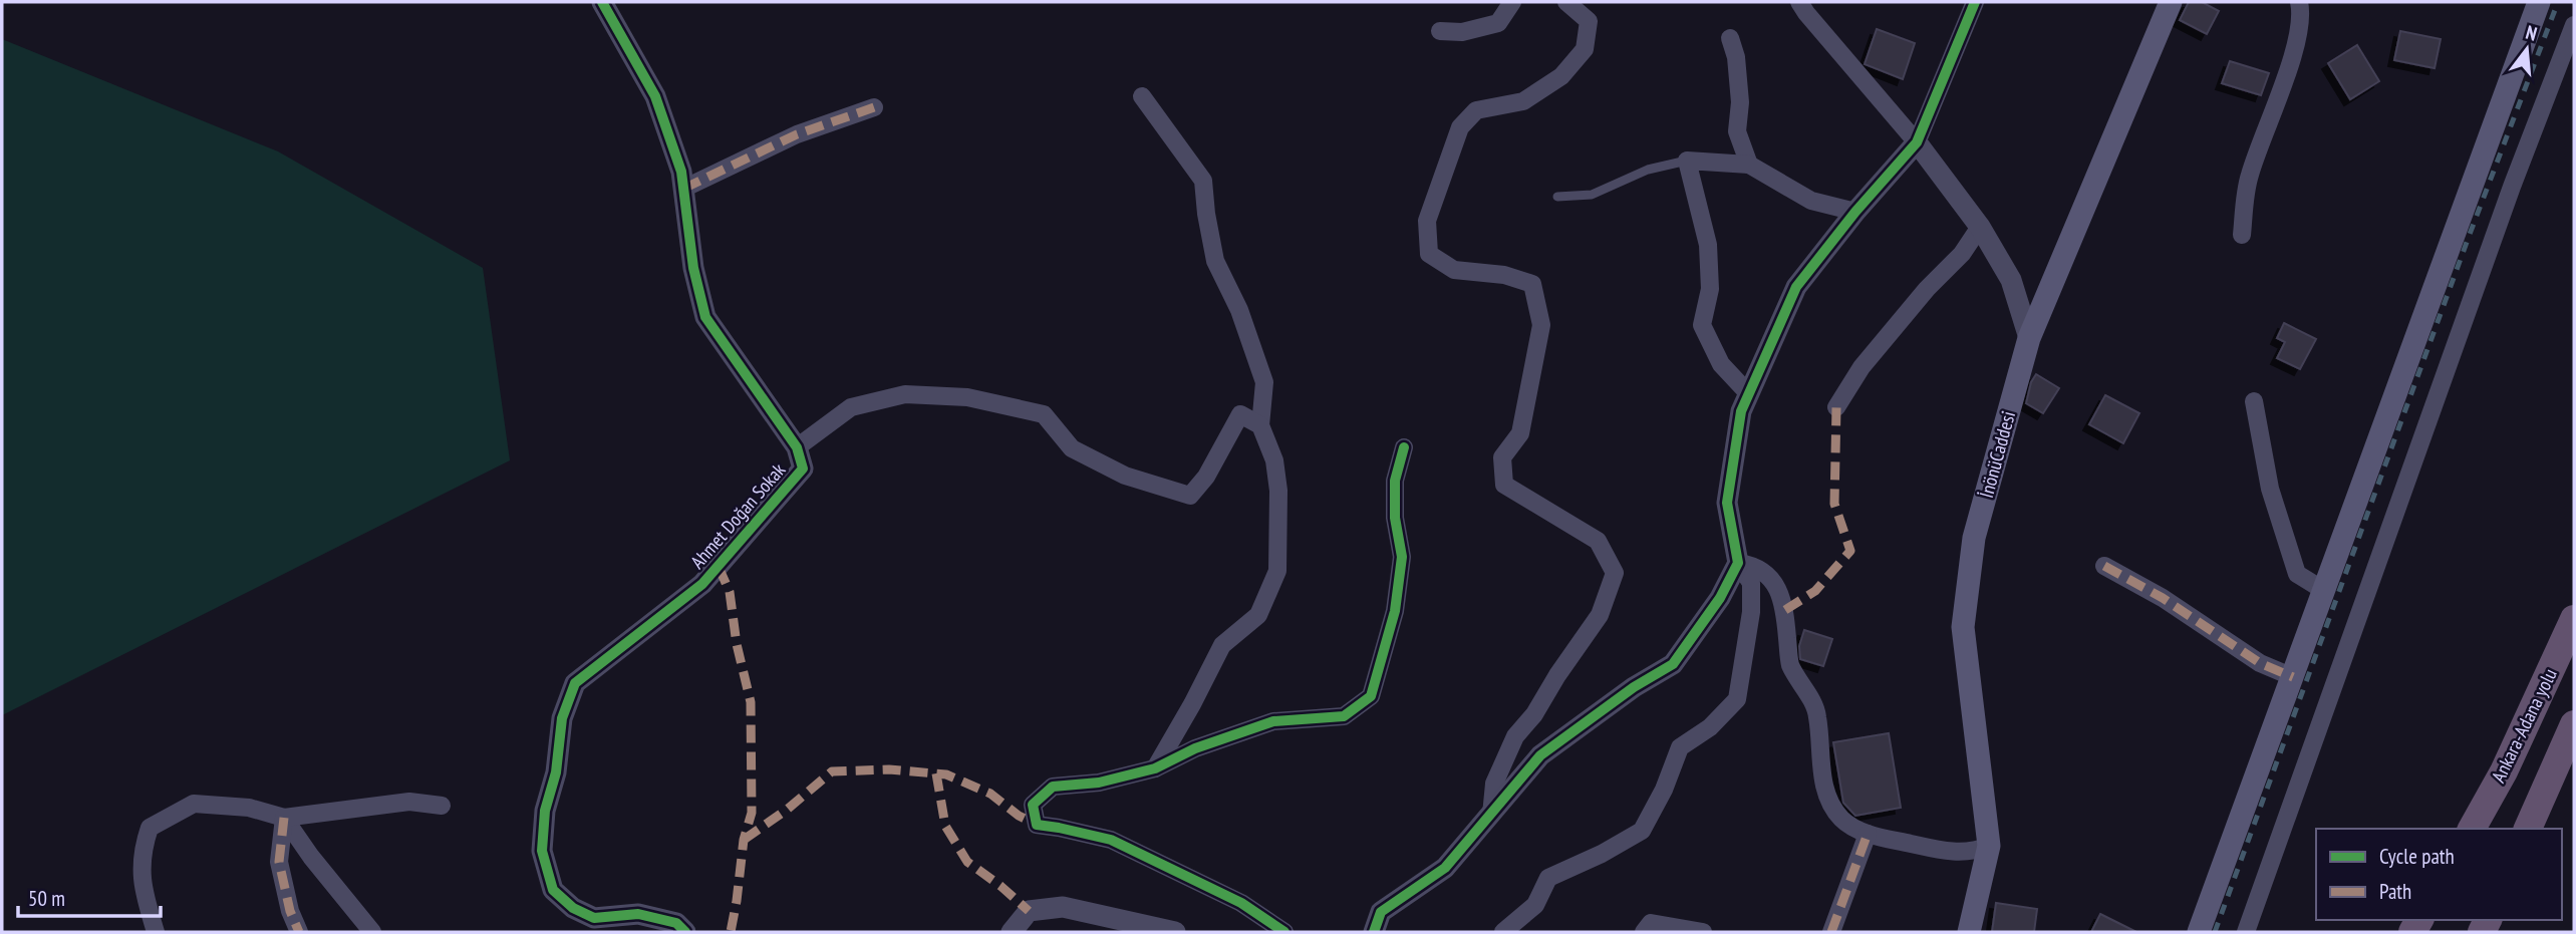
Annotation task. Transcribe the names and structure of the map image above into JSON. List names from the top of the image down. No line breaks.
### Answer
{"streets":{"highway":["Ankara-Adana yolu"],"main road":["İnönüCaddesi"],"street":["Ahmet Doğan Sokak"]},"legend":["Cycle path","Path"],"scale_bar":"50 m","north":"top"}
